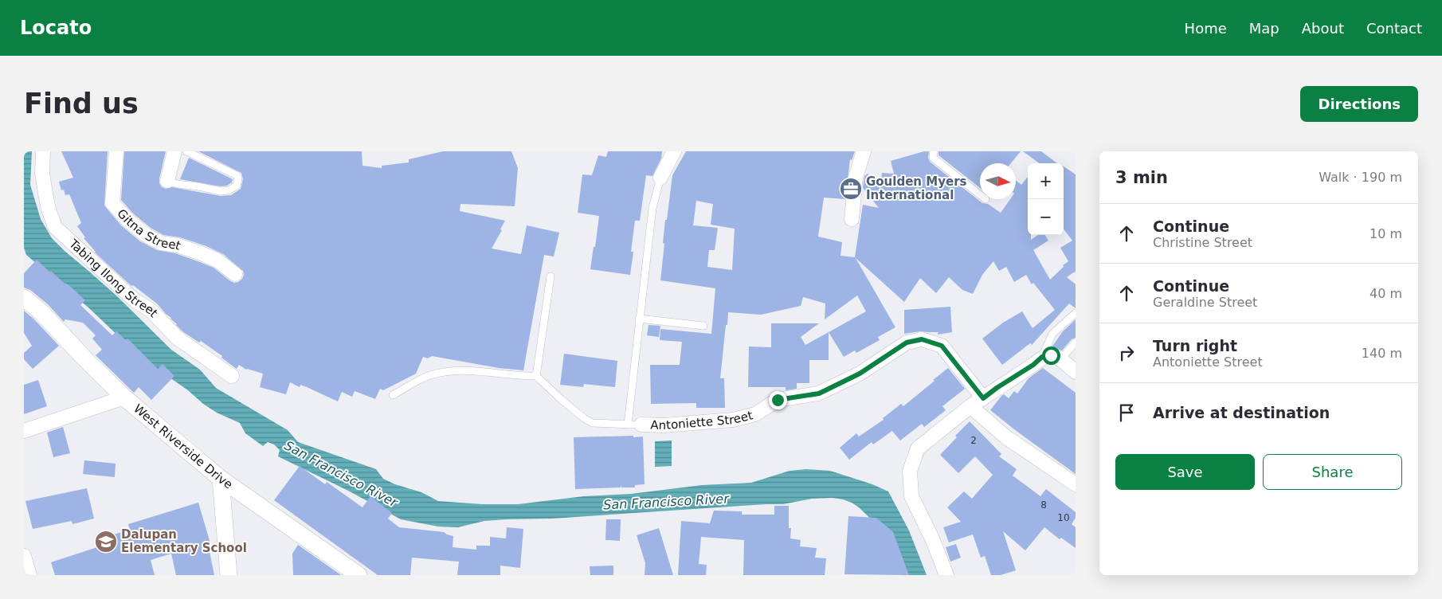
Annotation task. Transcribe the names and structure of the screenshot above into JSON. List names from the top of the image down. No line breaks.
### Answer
{"streets":{"street":["Gitna Street","Tabing Ilong Street","Antoniette Street","West Riverside Drive"]},"water":["San Francisco River"],"places":{"office":["Goulden Myers International"],"school or university":["Dalupan Elementary School"]},"house_numbers":["2","8","10"],"north":"right","page":{"header":"Locato","nav":["Home","Map","About","Contact"],"buttons":["Directions",["Save","Share"]],"title":"Find us","heading":["3 min","Walk · 190 m"],"map_buttons":["+","−"],"list":[["Continue","Christine Street","10 m"],["Continue","Geraldine Street","40 m"],["Turn right","Antoniette Street","140 m"],"Arrive at destination"]}}
